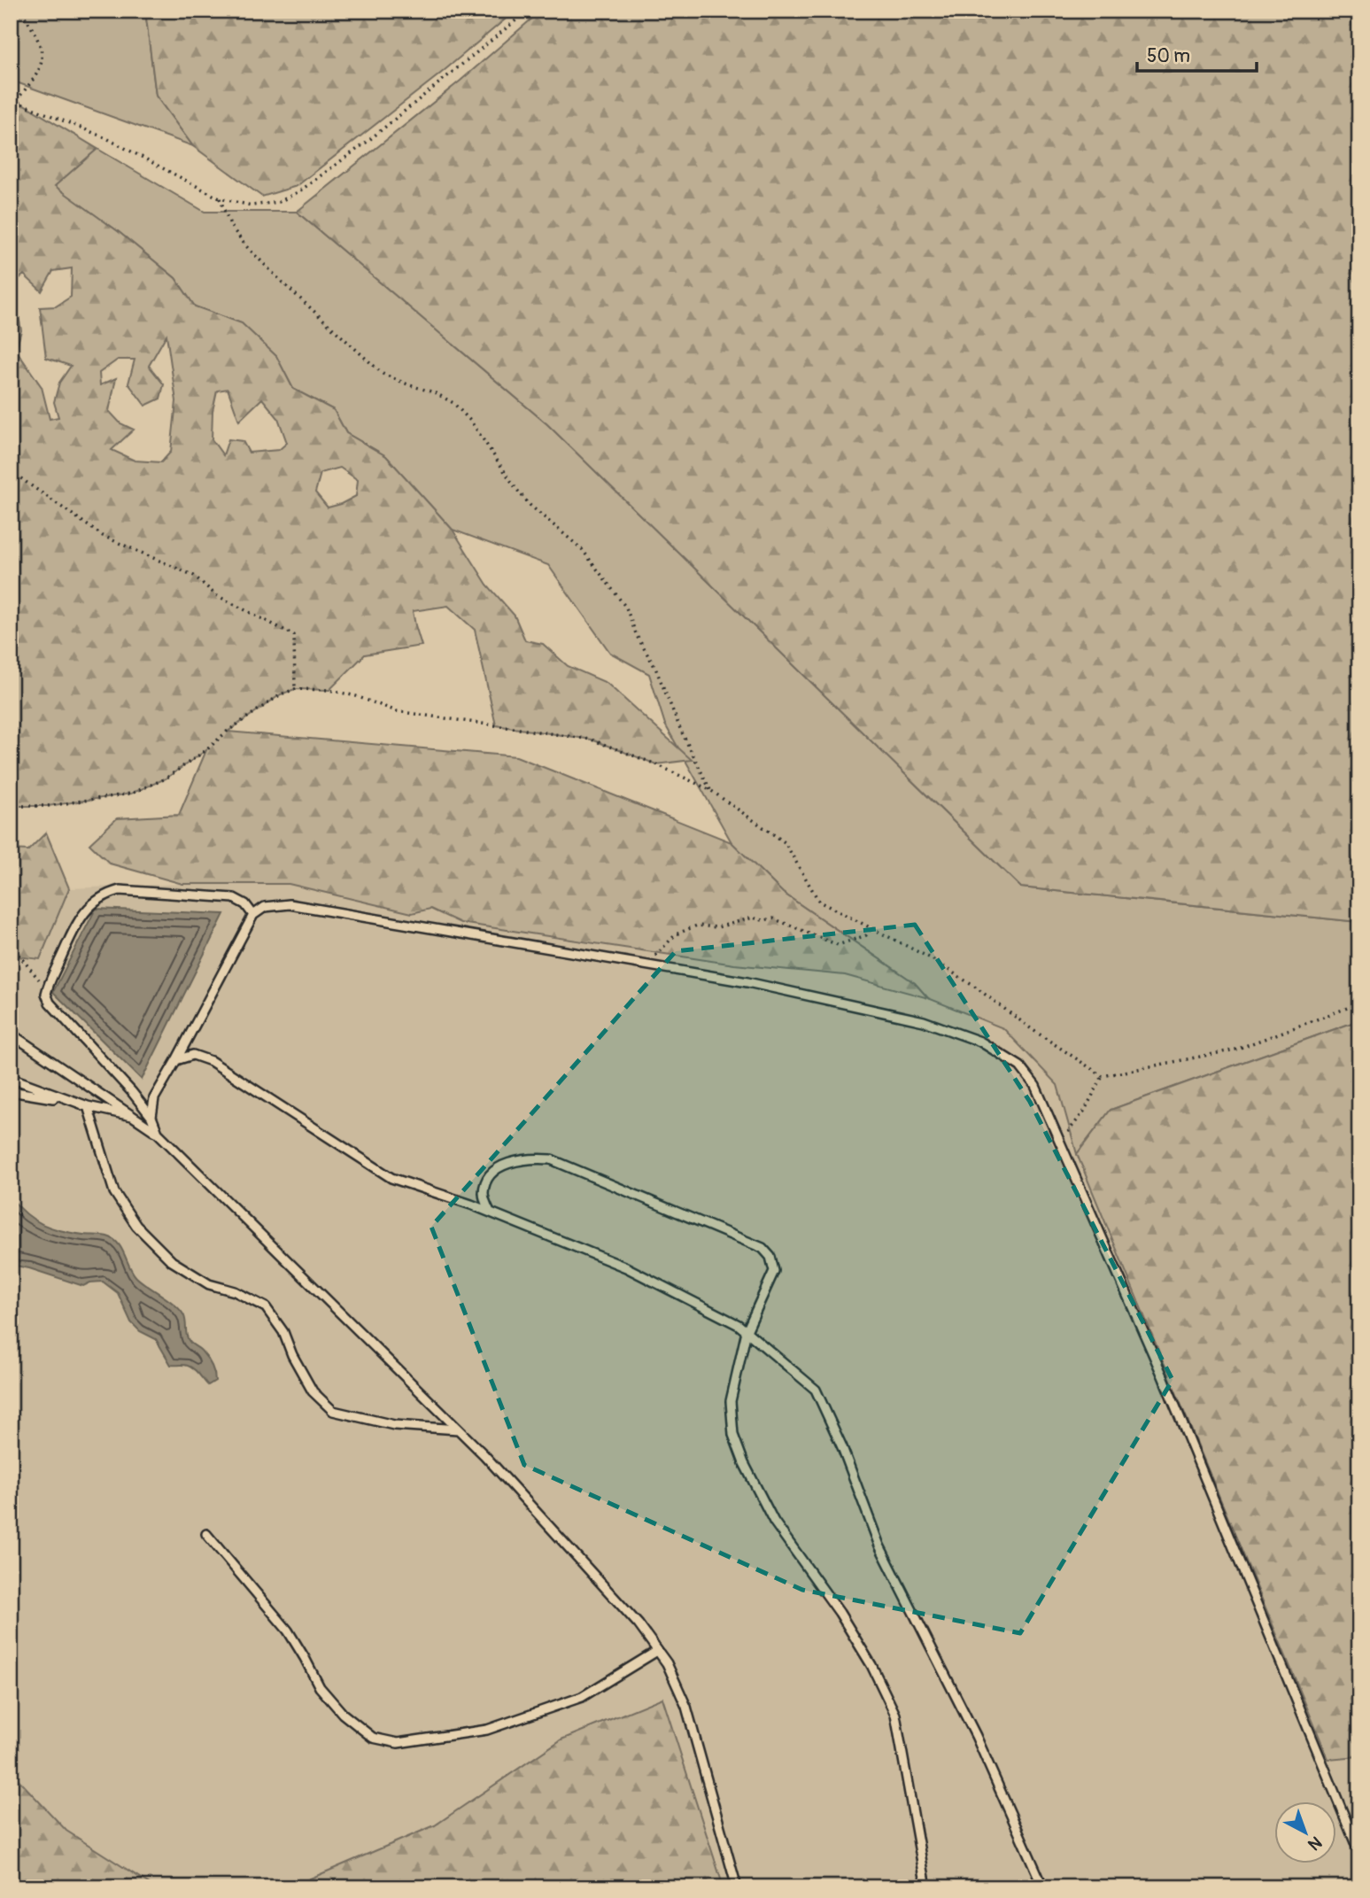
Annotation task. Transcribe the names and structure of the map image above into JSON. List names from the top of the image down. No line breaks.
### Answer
{"scale_bar":"50 m","north":"bottom right"}
